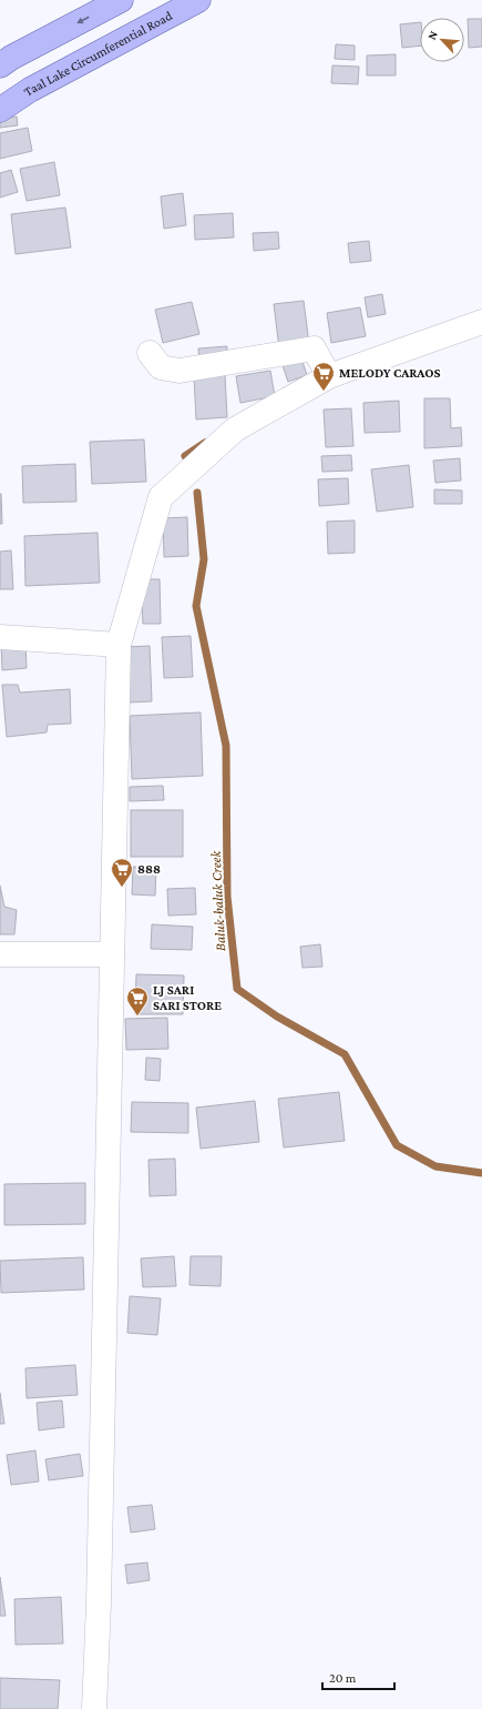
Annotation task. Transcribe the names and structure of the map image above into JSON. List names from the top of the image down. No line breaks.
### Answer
{"streets":{"main road":["Taal Lake Circumferential Road"]},"water":["Baluk-baluk Creek"],"places":{"supermarket":["MELODY CARAOS","888","LJ SARI SARI STORE"]},"scale_bar":"20 m","north":"top left"}
